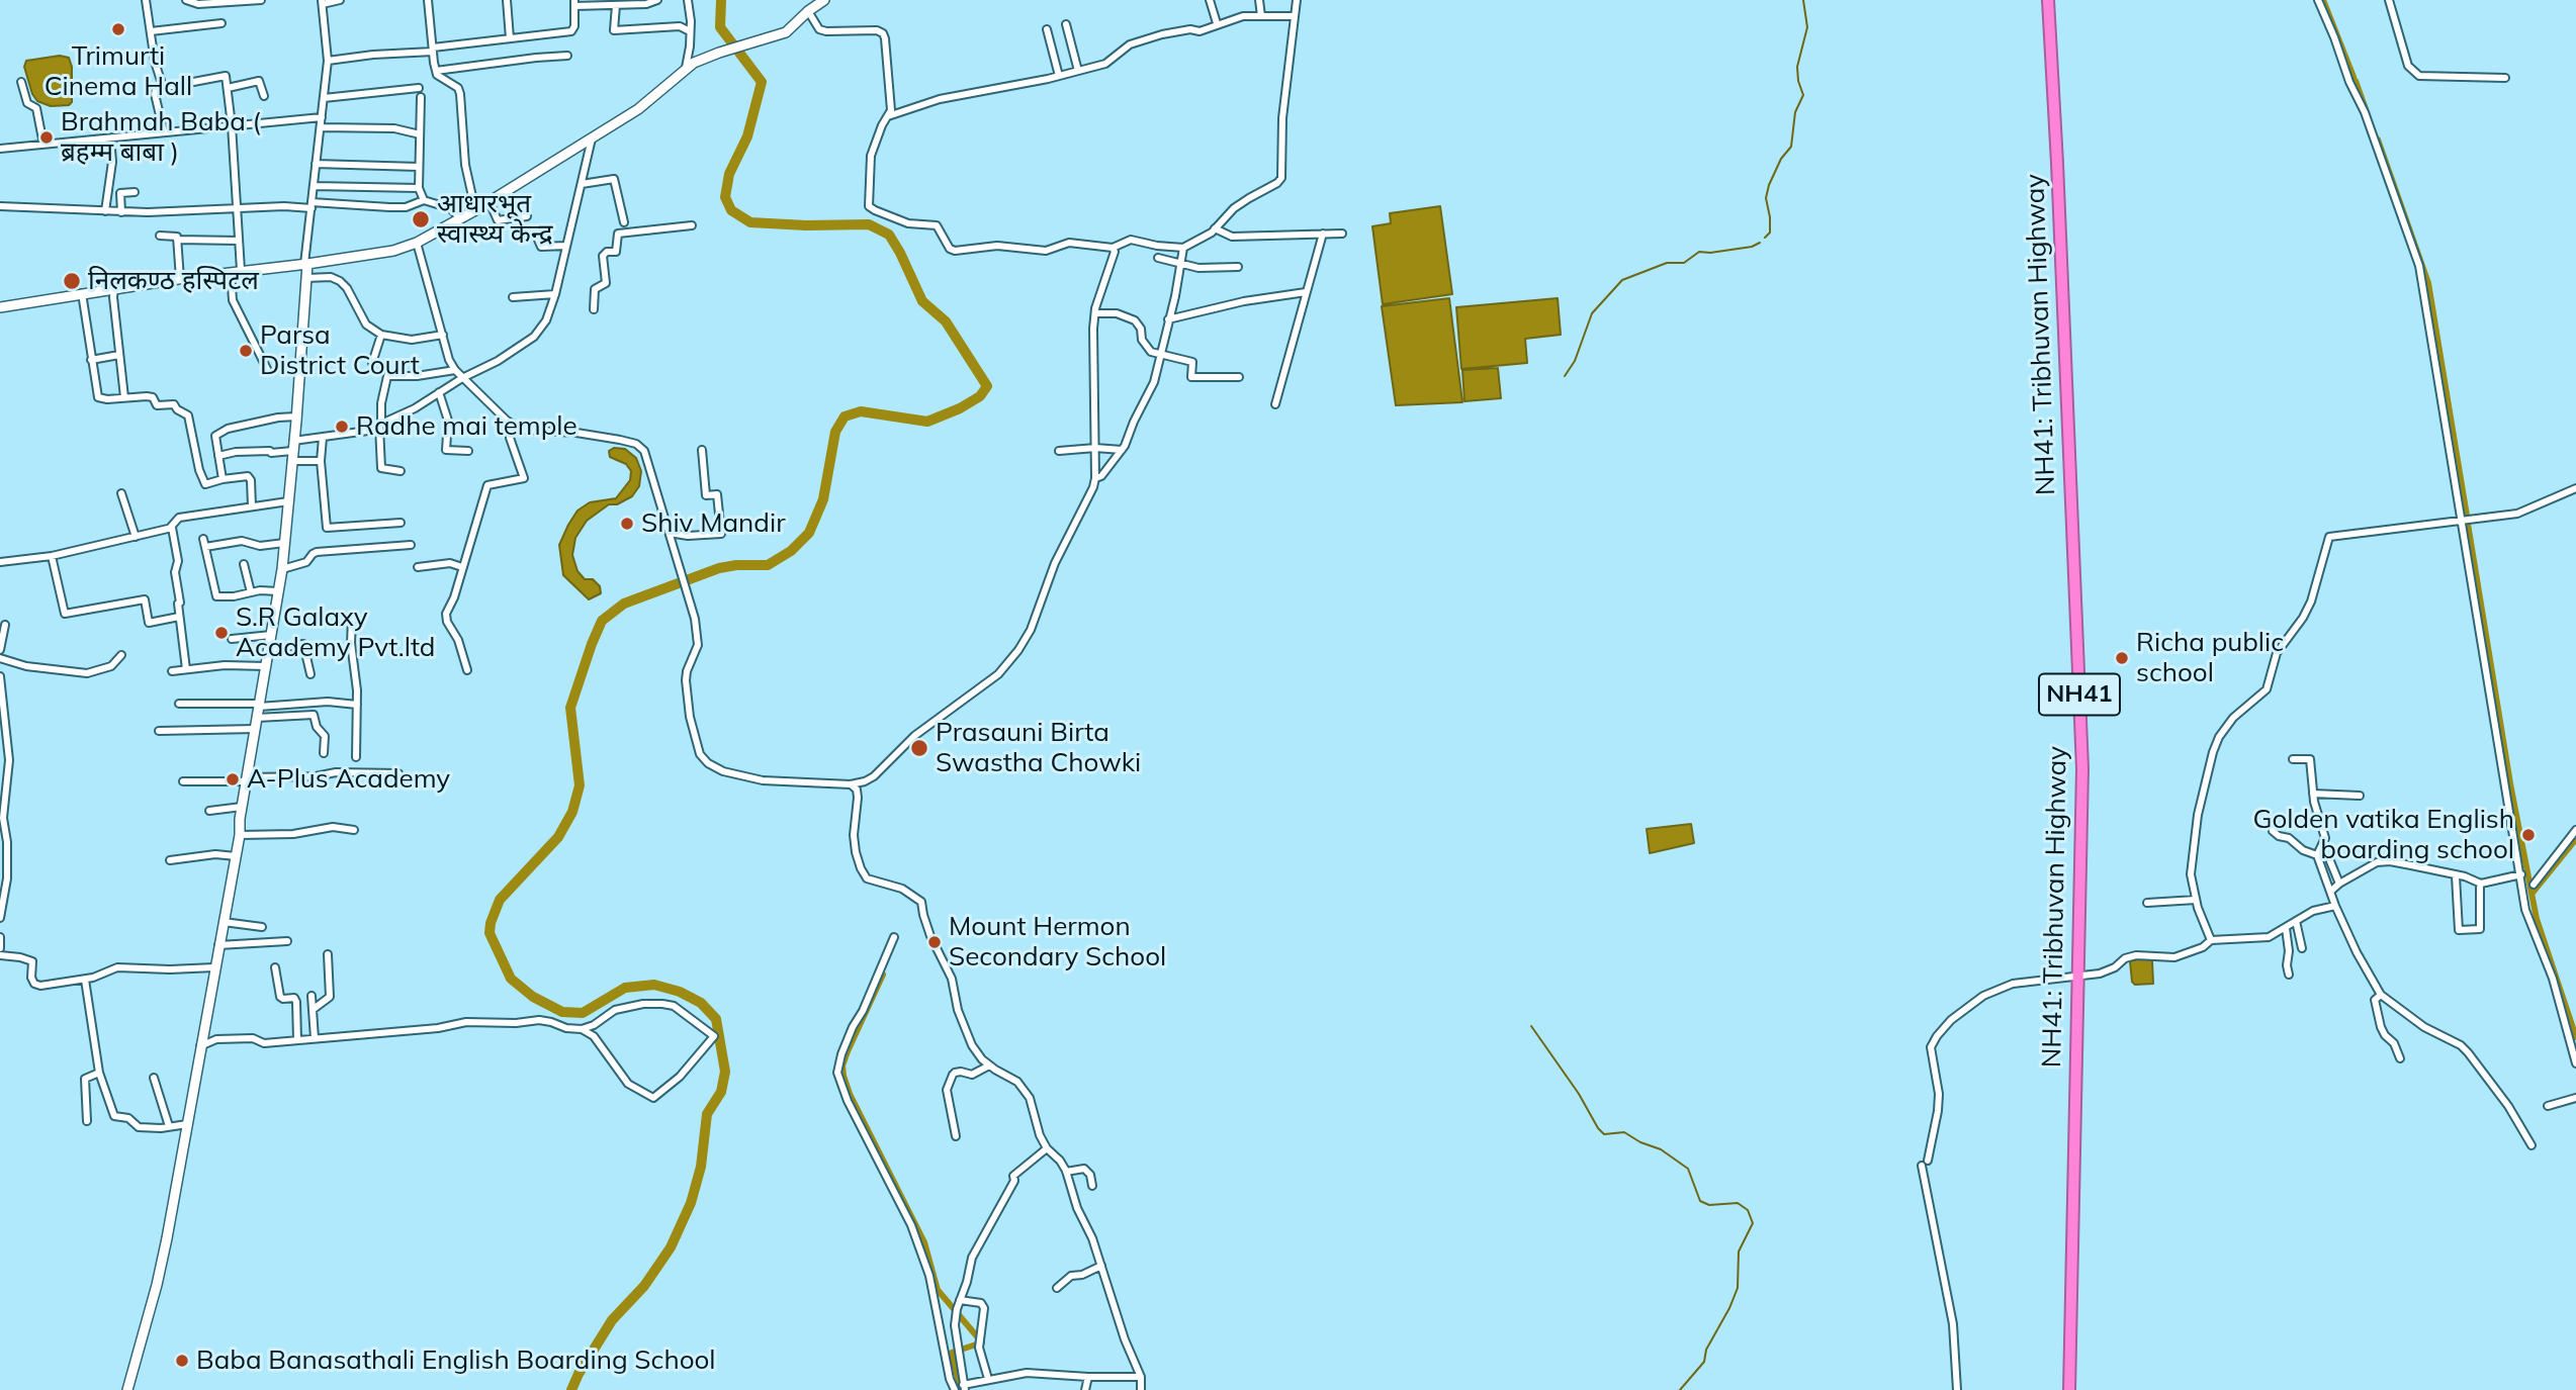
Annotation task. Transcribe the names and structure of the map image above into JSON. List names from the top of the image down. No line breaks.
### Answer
{"streets":{"highway":["NH41: Tribhuvan Highway","NH41"]},"places":["Trimurti Cinema Hall","Brahmah Baba ( ब्रहम्म बाबा )","आधारभूत स्वास्थ्य केन्द्र","निलकण्ठ हस्पिटल","Parsa District Court","Radhe mai temple","Shiv Mandir","S.R Galaxy Academy Pvt.ltd","Richa public school","Prasauni Birta Swastha Chowki","A-Plus Academy","Golden vatika English boarding school","Mount Hermon Secondary School","Baba Banasathali English Boarding School"]}
